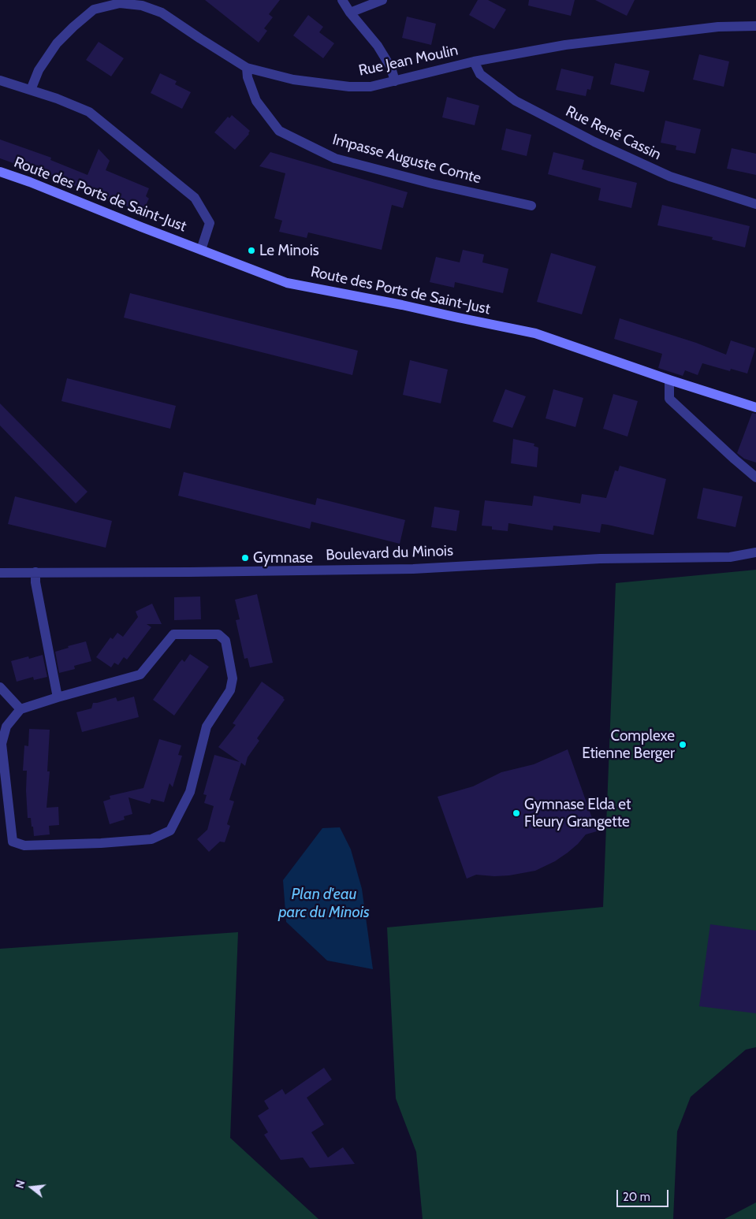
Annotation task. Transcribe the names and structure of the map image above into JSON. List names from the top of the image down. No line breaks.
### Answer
{"streets":{"main road":["Route des Ports de Saint-Just"],"street":["Rue Jean Moulin","Rue René Cassin","Impasse Auguste Comte","Boulevard du Minois"]},"crossings":[["Rue Jean Moulin","Rue René Cassin"],["Rue Jean Moulin","Impasse Auguste Comte"]],"water":["Plan d'eau parc du Minois"],"places":["Le Minois","Gymnase","Complexe Etienne Berger","Gymnase Elda et Fleury Grangette"],"scale_bar":"20 m","north":"left"}
